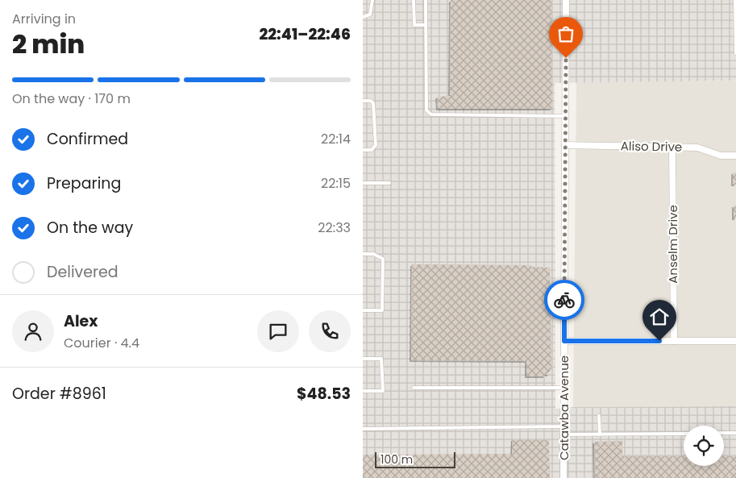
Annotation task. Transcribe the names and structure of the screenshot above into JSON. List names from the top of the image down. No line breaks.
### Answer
{"streets":{"street":["Aliso Drive","Anselm Drive","Catawba Avenue"]},"crossings":[["Aliso Drive","Anselm Drive"],["Aliso Drive","Catawba Avenue"]],"scale_bar":"100 m","page":{"heading":["2 min","Arriving in","22:41–22:46"],"panel":["Alex","Courier · 4.4","Order #8961","$48.53"],"bar":"On the way · 170 m","list":[["Confirmed","22:14"],["Preparing","22:15"],["On the way","22:33"],"Delivered"],"scale":"100 m"}}
